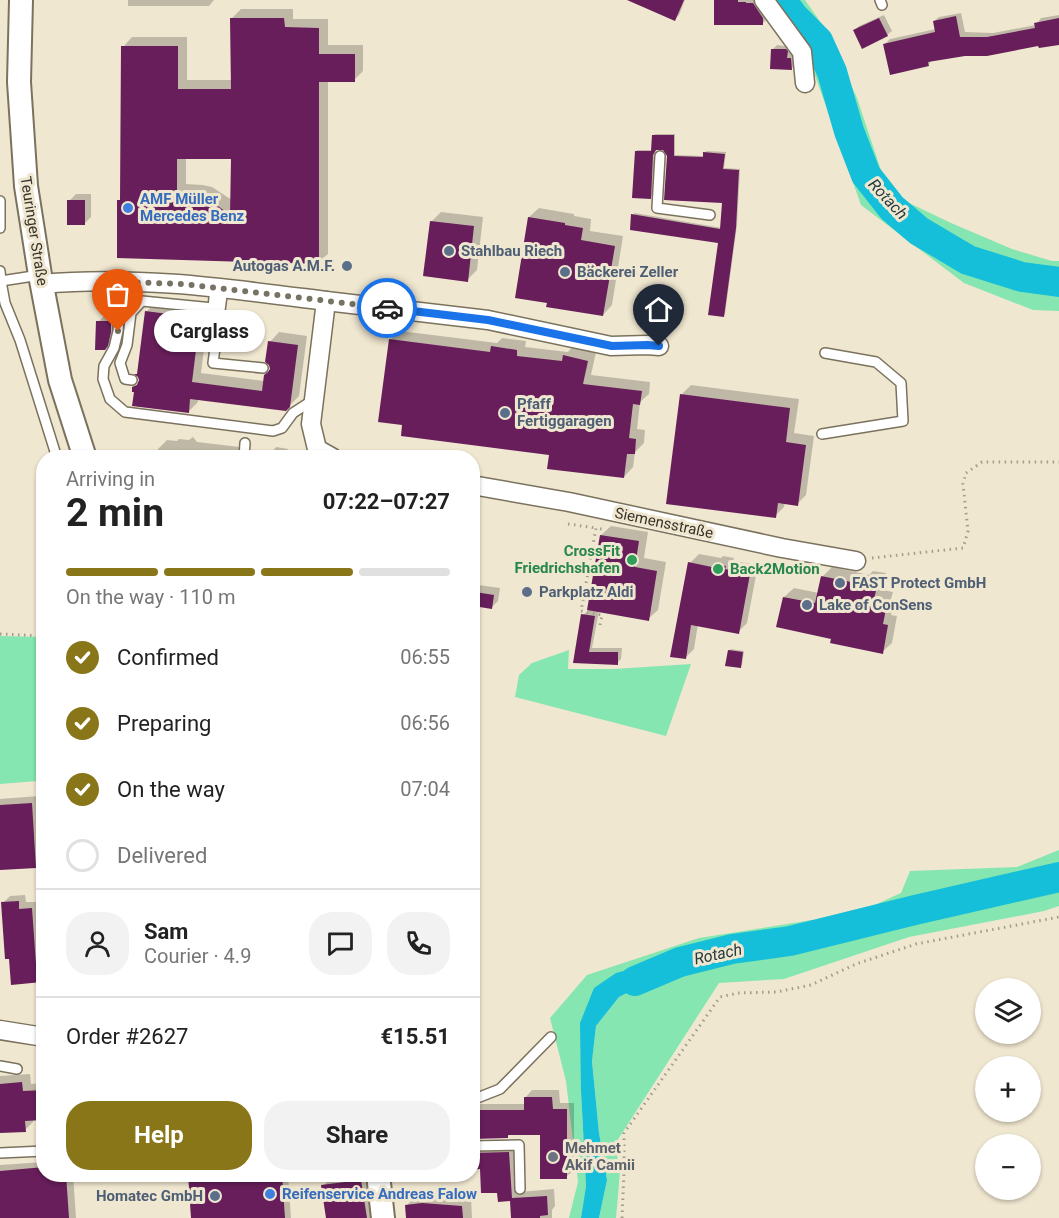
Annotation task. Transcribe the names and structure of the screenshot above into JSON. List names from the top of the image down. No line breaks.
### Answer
{"streets":{"street":["Teuringer Straße","Siemensstraße"]},"water":["Rotach"],"places":["AMF Müller Mercedes Benz","Stahlbau Riech","Autogas A.M.F.","Bäckerei Zeller","Carglass","Pfaff Fertiggaragen","CrossFit Friedrichshafen","Back2Motion","FAST Protect GmbH","Parkplatz Aldi","Lake of ConSens","Mehmet Akif Camii","Reifenservice Andreas Falow","Homatec GmbH"],"page":{"bubble":"Carglass","heading":["2 min","Arriving in","07:22–07:27"],"panel":["Sam","Courier · 4.9","Order #2627","€15.51"],"bar":"On the way · 110 m","list":[["Confirmed","06:55"],["Preparing","06:56"],["On the way","07:04"],"Delivered"],"map_buttons":["+","−"],"buttons":["Help","Share"]}}
